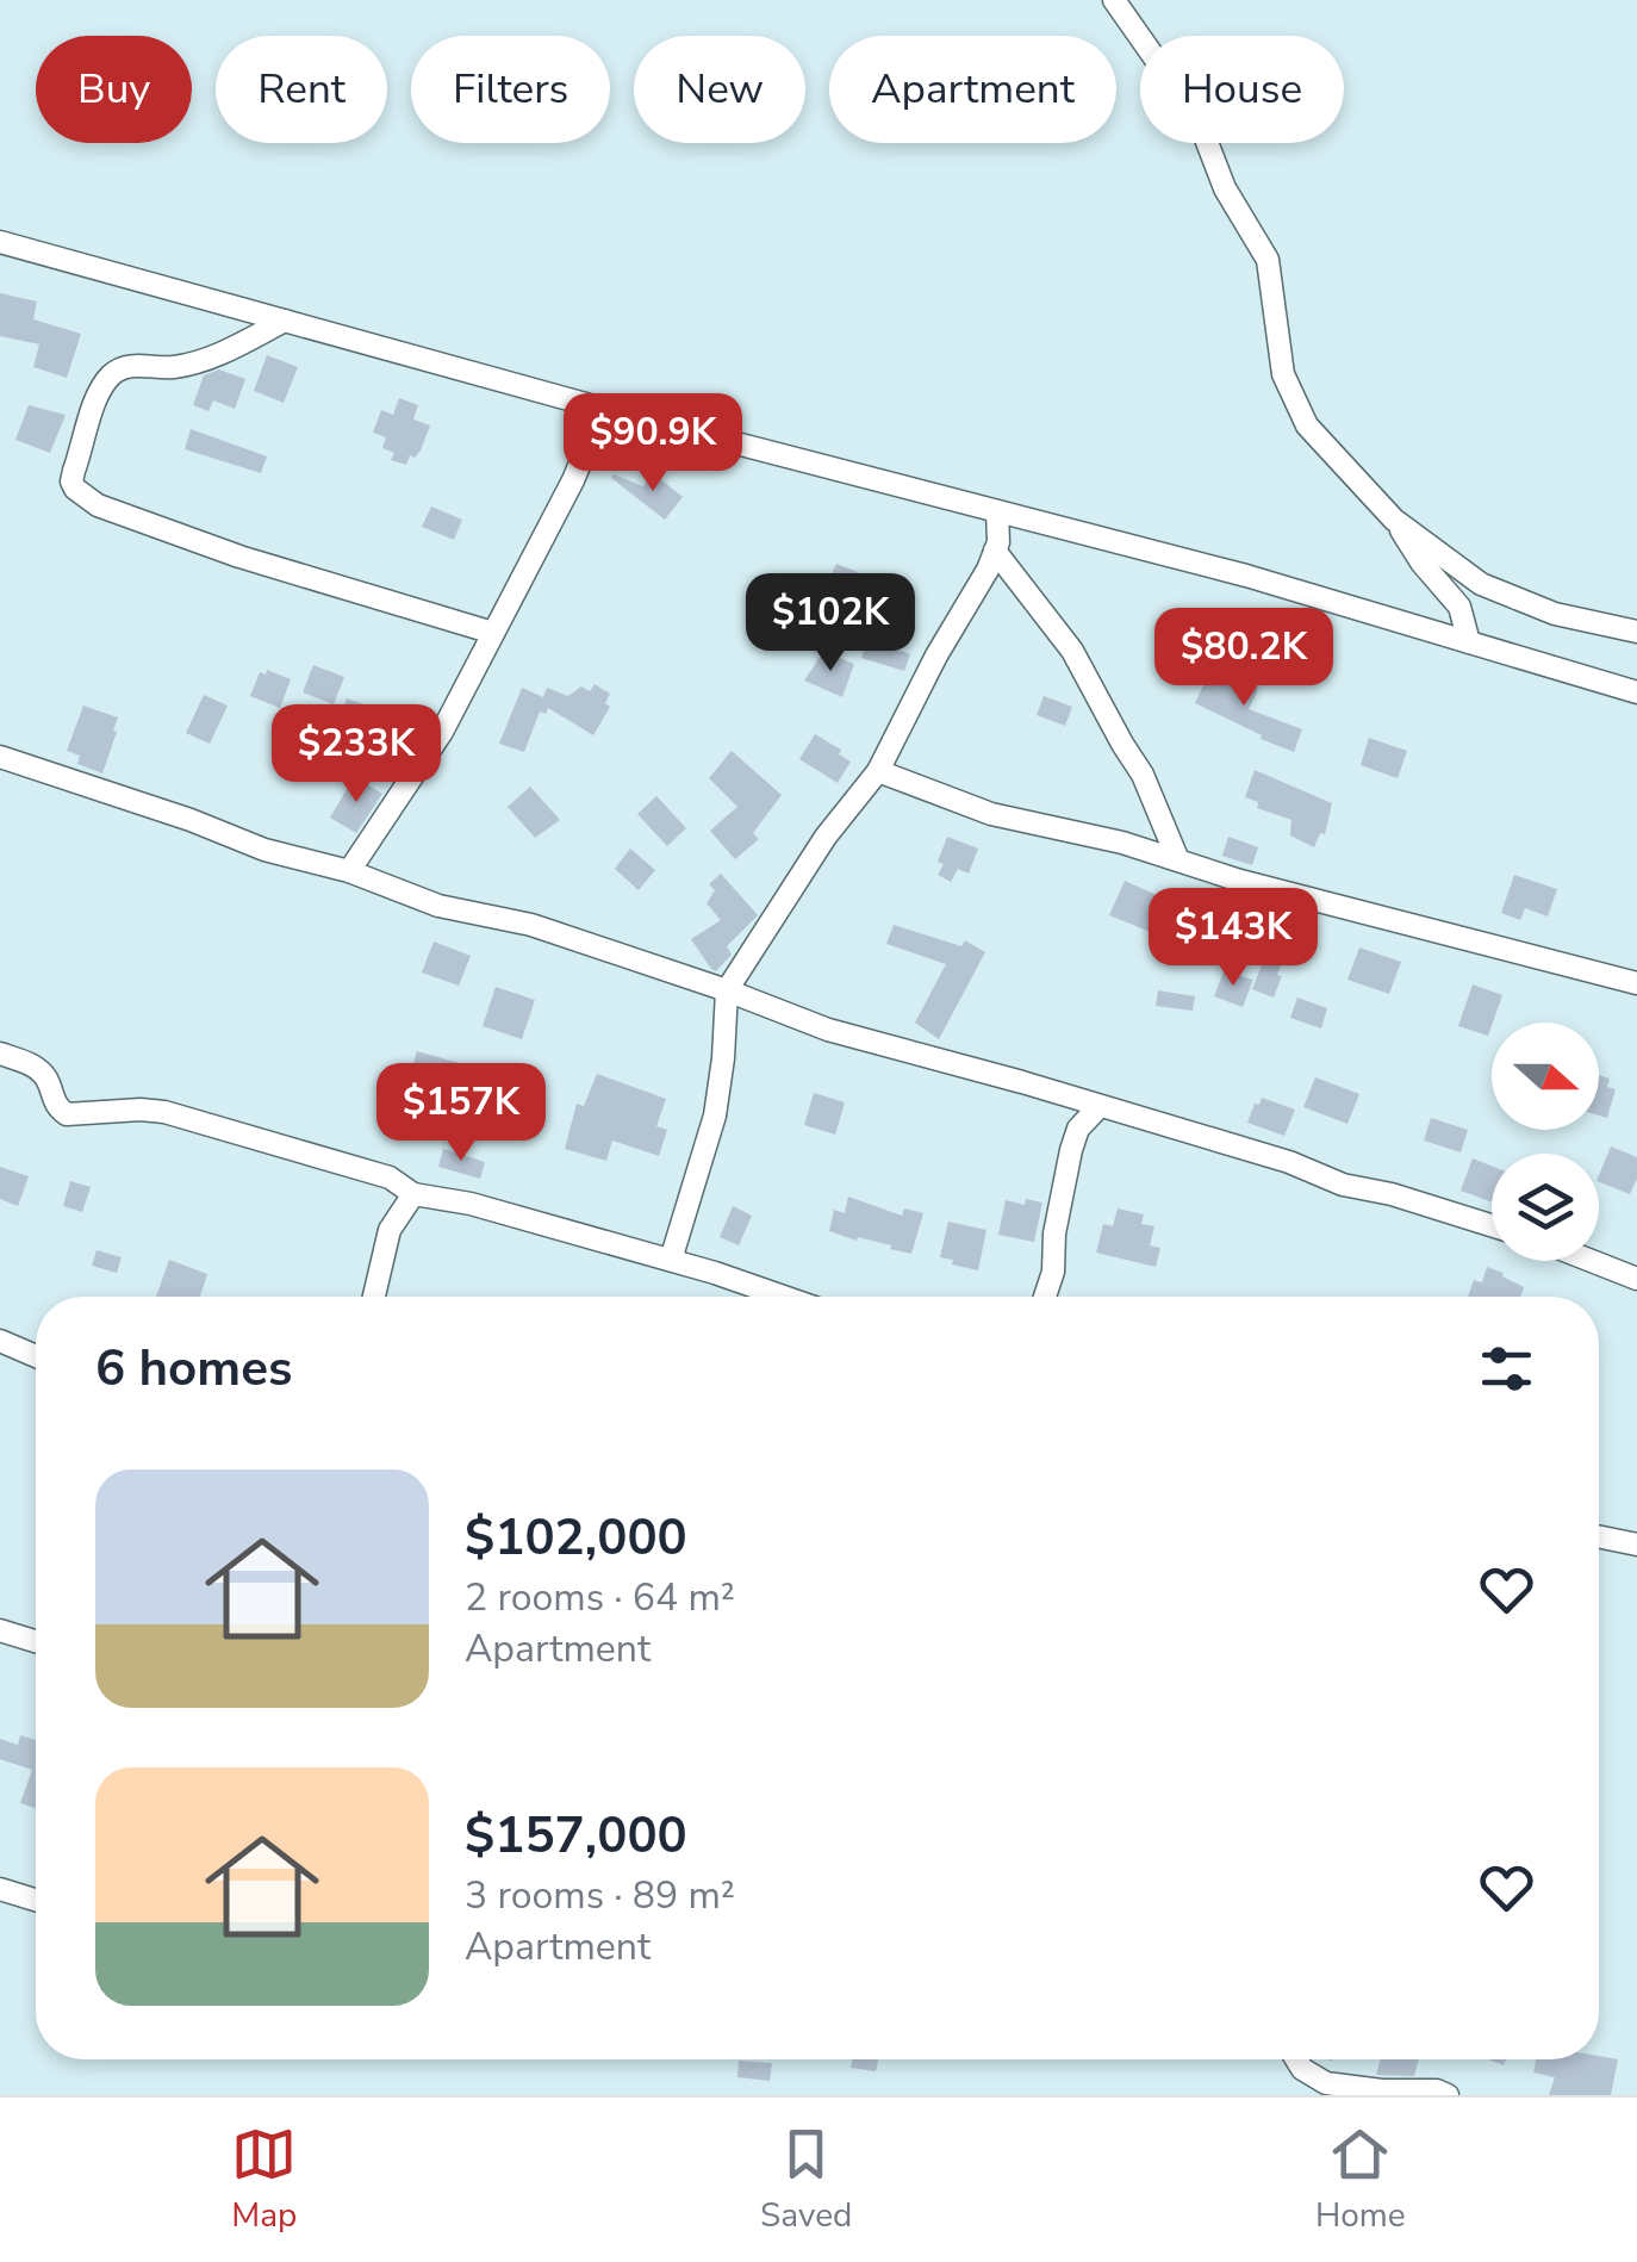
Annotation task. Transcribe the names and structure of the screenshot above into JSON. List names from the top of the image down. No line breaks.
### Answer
{"north":"right","page":{"chip":["Buy","Rent","Filters","New","Apartment","House"],"price":["$90.9K","$102K","$80.2K","$233K","$143K","$157K"],"heading":"6 homes","list":[{"name":"$102,000","note":"2 rooms · 64 m² · Apartment"},{"name":"$157,000","note":"3 rooms · 89 m² · Apartment"}],"tabs":["Map","Saved","Home"]}}
